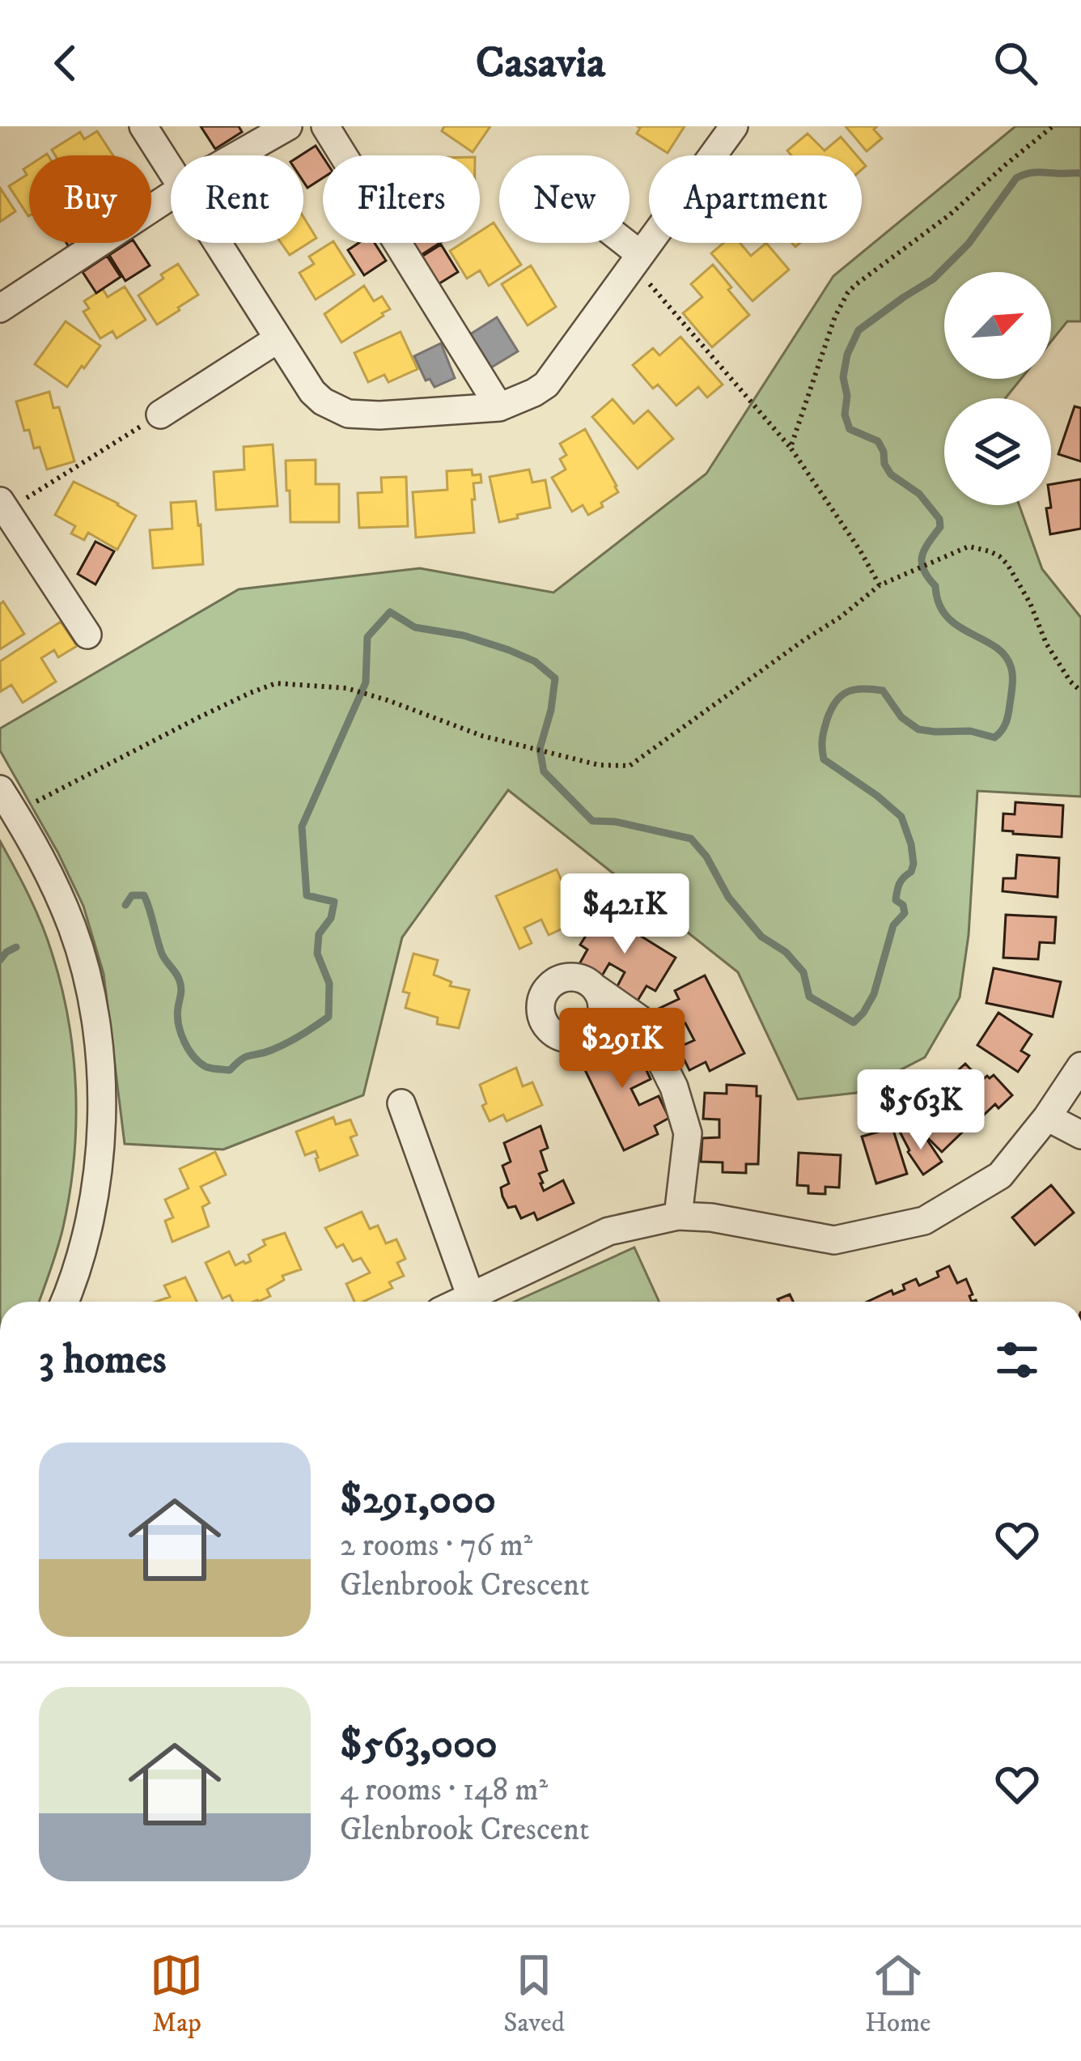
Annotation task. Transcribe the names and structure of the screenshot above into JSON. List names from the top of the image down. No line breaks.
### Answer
{"north":"top right","page":{"header":"Casavia","chip":["Buy","Rent","Filters","New","Apartment"],"price":["$421K","$291K","$563K"],"heading":"3 homes","list":[{"name":"$291,000","note":"2 rooms · 76 m² · Glenbrook Crescent"},{"name":"$563,000","note":"4 rooms · 148 m² · Glenbrook Crescent"}],"tabs":["Map","Saved","Home"]}}
